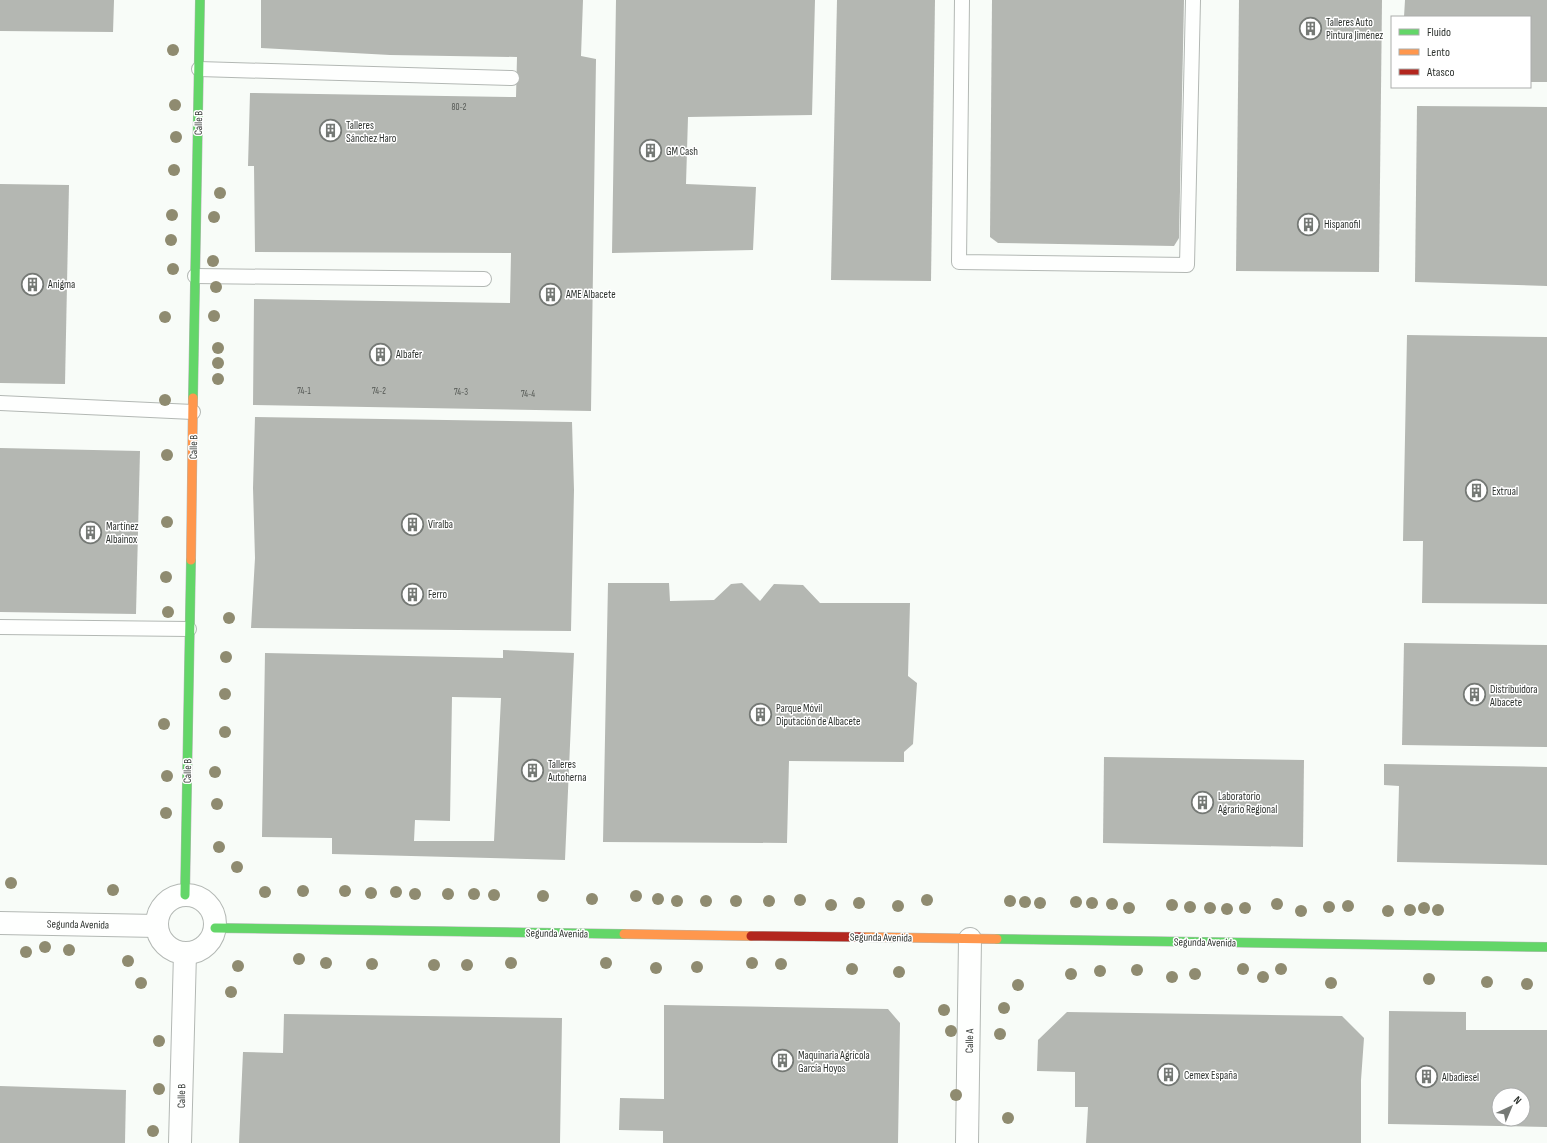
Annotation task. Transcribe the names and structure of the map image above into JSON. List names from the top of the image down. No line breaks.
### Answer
{"streets":{"street":["Calle B","Segunda Avenida","Calle A"]},"crossings":[["Calle B","Segunda Avenida"],["Segunda Avenida","Calle A"]],"places":{"building":["Talleres Auto Pintura Jiménez","Talleres Sánchez Haro","GM Cash","Hispanofil","Anigma","AME Albacete","Albafer","Extrual","Viralba","Martínez Albainox","Ferro","Distribuidora Albacete","Parque Móvil Diputación de Albacete","Talleres Autoherna","Laboratorio Agrario Regional","Maquinaria Agrícola García Hoyos","Cemex España","Albadiesel"]},"house_numbers":["80-2","74-1","74-2","74-3","74-4"],"legend":["Fluido","Lento","Atasco"],"north":"top right"}
